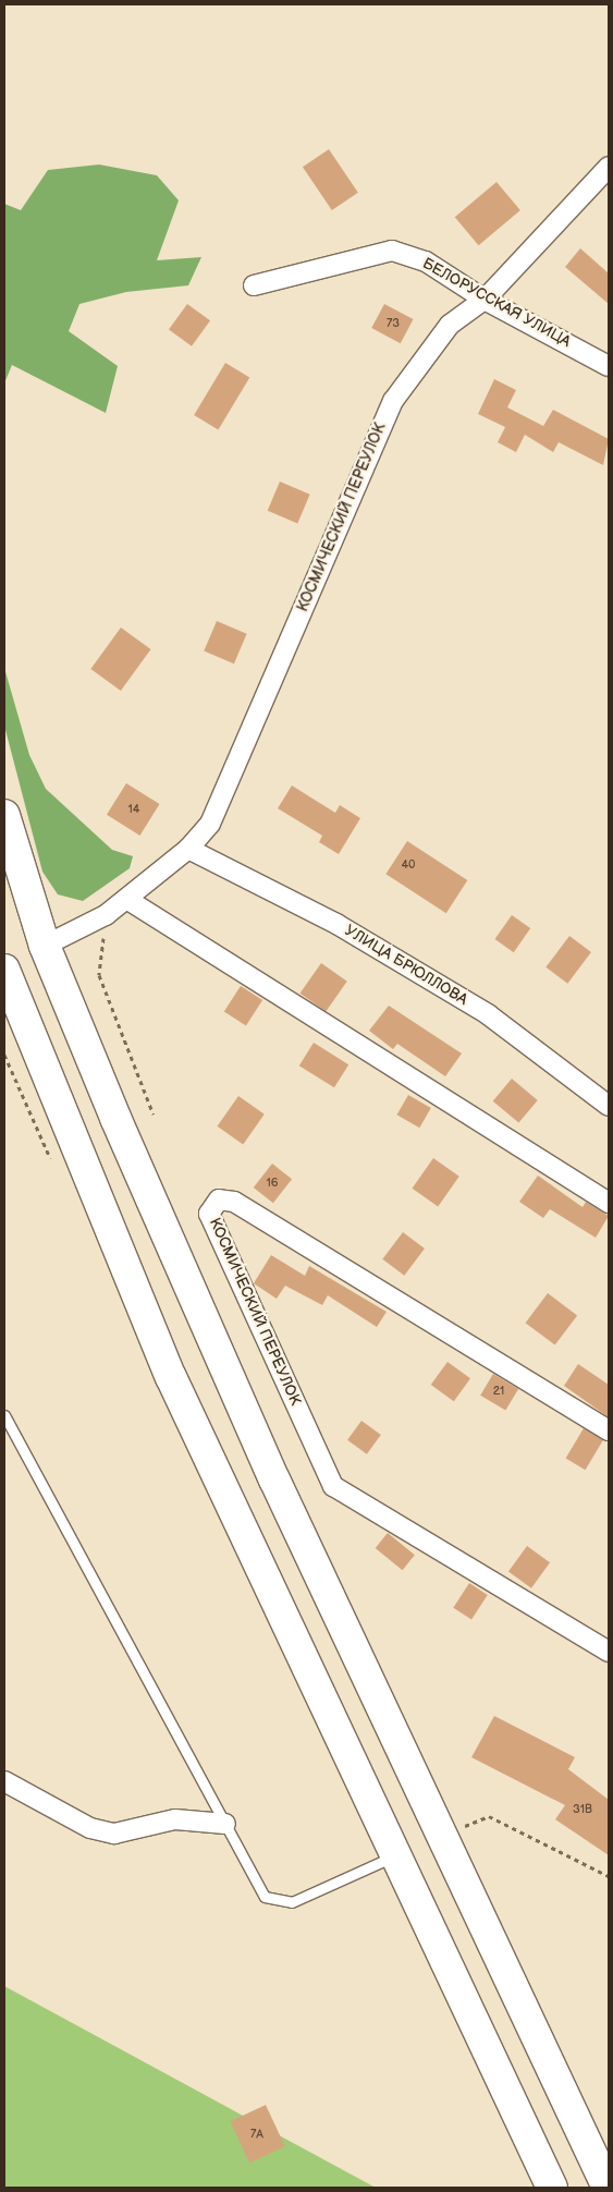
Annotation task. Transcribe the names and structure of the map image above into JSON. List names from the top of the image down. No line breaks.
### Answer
{"streets":{"street":["БЕЛОРУССКАЯ УЛИЦА","КОСМИЧЕСКИЙ ПЕРЕУЛОК","УЛИЦА БРЮЛЛОВА"]},"crossings":[["БЕЛОРУССКАЯ УЛИЦА","КОСМИЧЕСКИЙ ПЕРЕУЛОК"],["КОСМИЧЕСКИЙ ПЕРЕУЛОК","УЛИЦА БРЮЛЛОВА"]],"house_numbers":["73","14","40","16","21","31В","7А"]}
